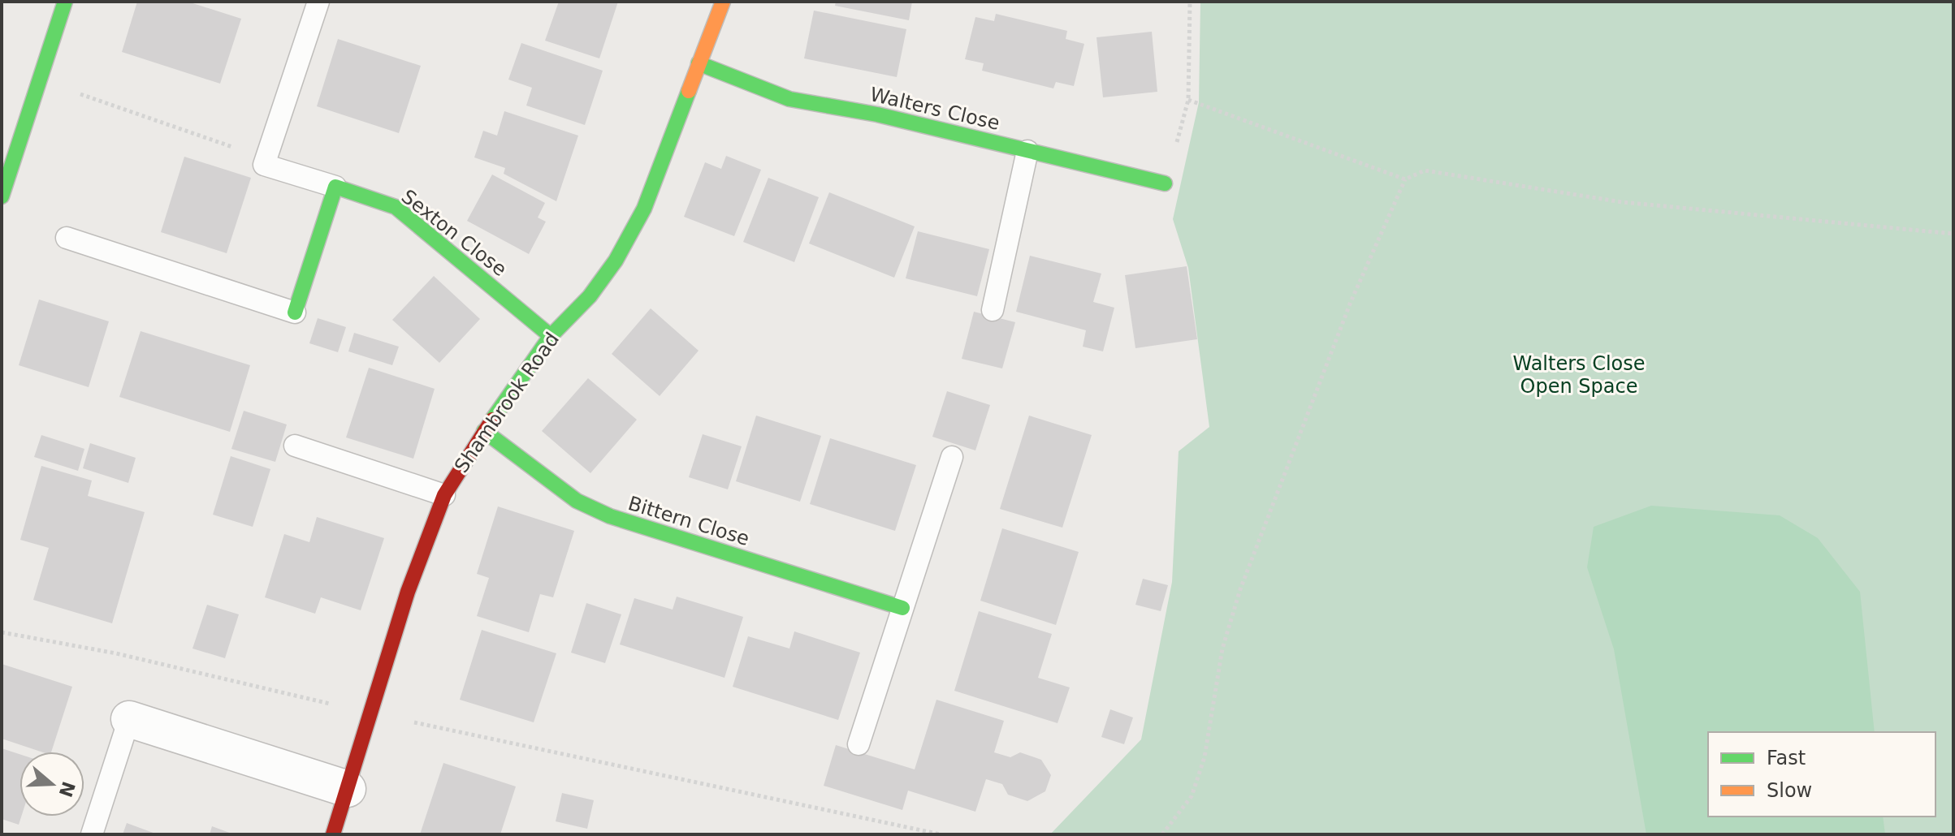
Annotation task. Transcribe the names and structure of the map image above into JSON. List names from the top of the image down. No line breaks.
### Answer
{"streets":{"street":["Walters Close","Sexton Close","Shambrook Road","Bittern Close"]},"crossings":[["Walters Close","Shambrook Road"],["Sexton Close","Shambrook Road"],["Shambrook Road","Bittern Close"]],"parks":["Walters Close Open Space"],"legend":["Fast","Slow"],"north":"right"}
